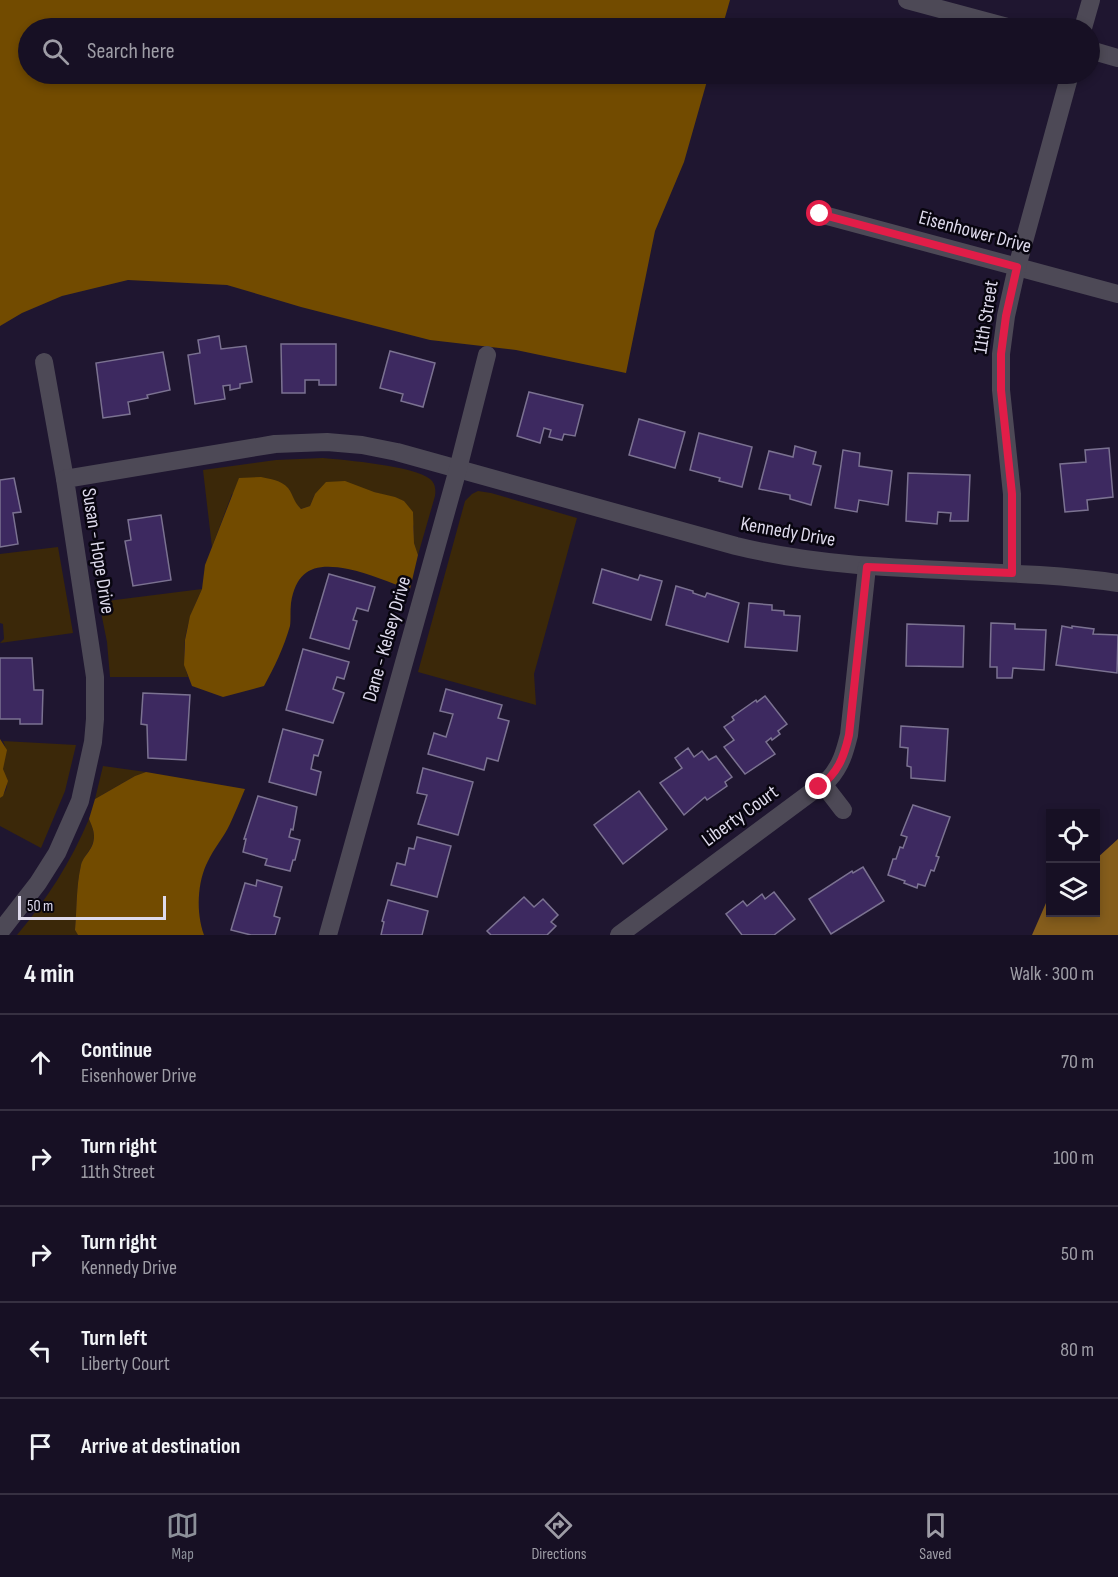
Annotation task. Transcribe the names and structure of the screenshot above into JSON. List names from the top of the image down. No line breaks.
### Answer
{"streets":{"street":["Eisenhower Drive","11th Street","Kennedy Drive","Susan - Hope Drive","Dane - Kelsey Drive","Liberty Court"]},"crossings":[["Eisenhower Drive","11th Street"],["11th Street","Kennedy Drive"],["Kennedy Drive","Susan - Hope Drive"],["Kennedy Drive","Dane - Kelsey Drive"],["Kennedy Drive","Liberty Court"],["Susan - Hope Drive","Dane - Kelsey Drive"]],"scale_bar":"50 m","page":{"search":"Search here","scale":"50 m","heading":["4 min","Walk · 300 m"],"list":[["Continue","Eisenhower Drive","70 m"],["Turn right","11th Street","100 m"],["Turn right","Kennedy Drive","50 m"],["Turn left","Liberty Court","80 m"],"Arrive at destination"],"nav":["Map","Directions","Saved"]}}
